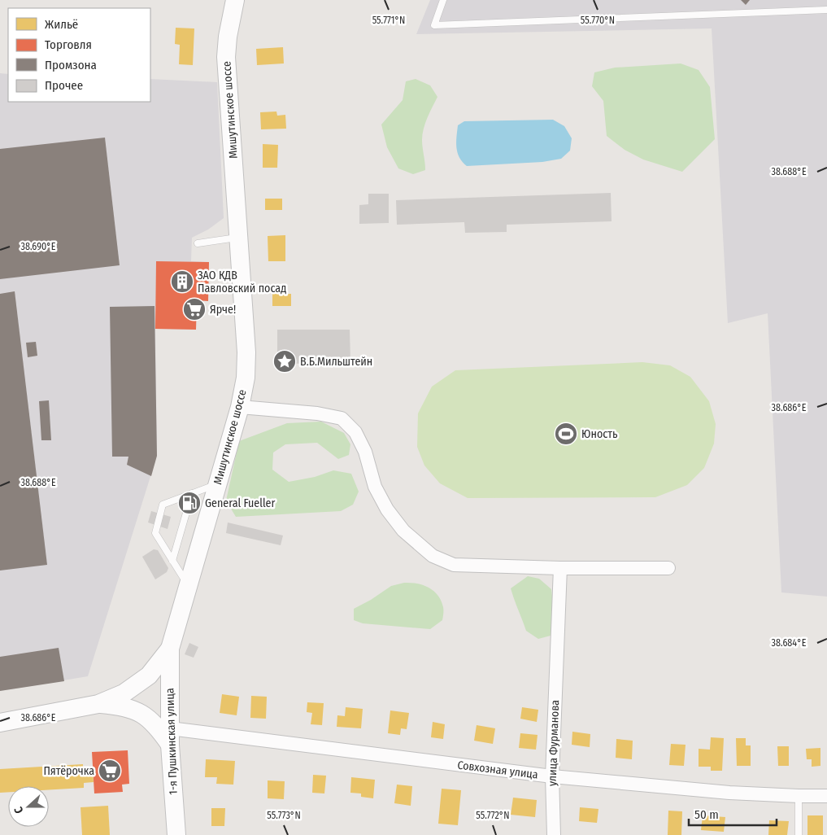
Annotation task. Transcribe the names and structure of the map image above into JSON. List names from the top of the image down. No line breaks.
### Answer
{"streets":{"main road":["Мишутинское шоссе","1-я Пушкинская улица"],"street":["улица Фурманова","Совхозная улица"]},"crossings":[["Мишутинское шоссе","1-я Пушкинская улица"],["1-я Пушкинская улица","Совхозная улица"],["улица Фурманова","Совхозная улица"]],"places":{"building":["ЗАО КДВ Павловский посад"],"supermarket":["Ярче!","Пятёрочка"],"place":["В.Б.Мильштейн"],"sports":["Юность"],"fuel station":["General Fueller"]},"legend":["Жильё","Торговля","Промзона","Прочее"],"scale_bar":"50 m","north":"left","coordinates":["55.771°N","55.770°N","38.688°E","38.690°E","38.686°E","38.684°E","55.773°N","55.772°N"]}
